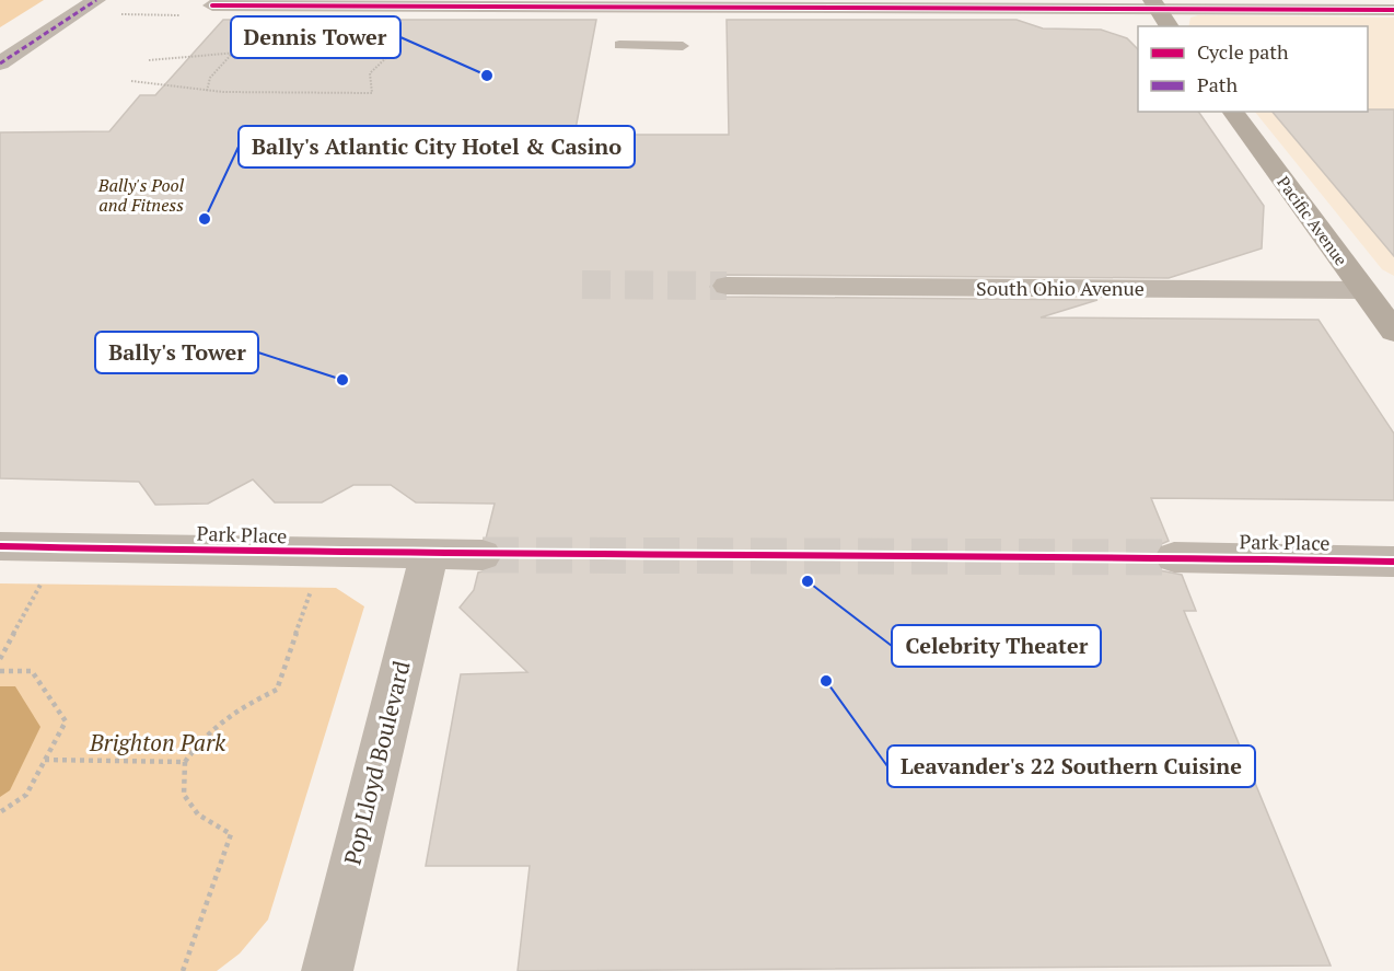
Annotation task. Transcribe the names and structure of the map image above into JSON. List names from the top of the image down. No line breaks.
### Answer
{"streets":{"street":["Pacific Avenue","South Ohio Avenue","Park Place","Pop Lloyd Boulevard"]},"crossings":[["Pacific Avenue","South Ohio Avenue"],["Park Place","Pop Lloyd Boulevard"]],"water":["Bally's Pool and Fitness"],"parks":["Brighton Park"],"places":["Dennis Tower","Bally's Atlantic City Hotel & Casino","Bally's Tower","Celebrity Theater","Leavander's 22 Southern Cuisine"],"legend":["Cycle path","Path"]}
